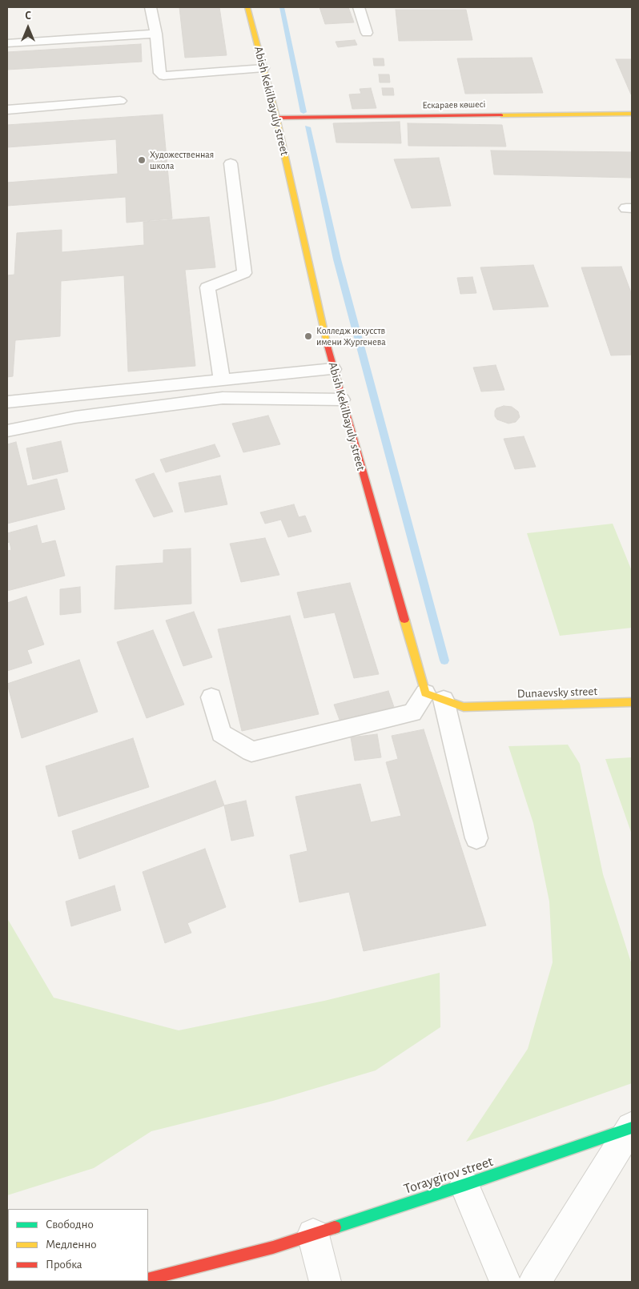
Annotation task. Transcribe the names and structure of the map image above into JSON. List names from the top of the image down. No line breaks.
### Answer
{"streets":{"street":["Abish Kekilbayuly street","Ескараев көшесі","Dunaevsky street","Toraygirov street"]},"crossings":[["Abish Kekilbayuly street","Ескараев көшесі"],["Abish Kekilbayuly street","Dunaevsky street"]],"places":["Художественная школа","Колледж искусств имени Жургенева"],"legend":["Свободно","Медленно","Пробка"],"north":"top"}
